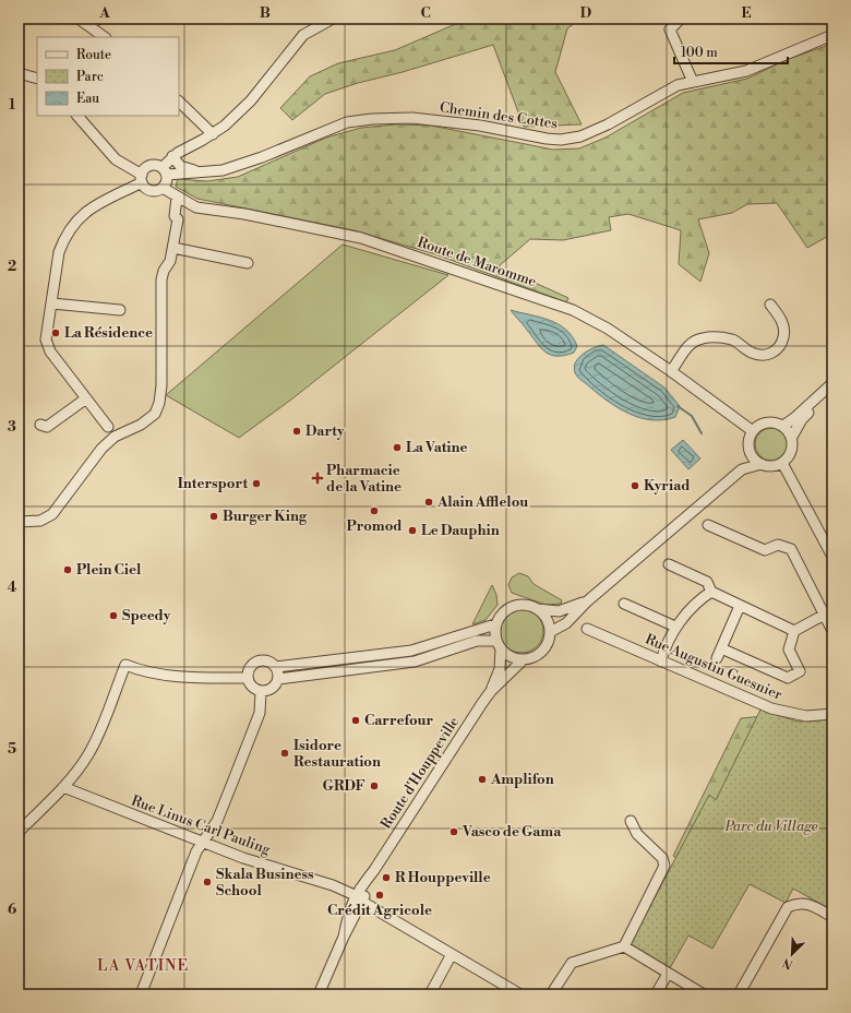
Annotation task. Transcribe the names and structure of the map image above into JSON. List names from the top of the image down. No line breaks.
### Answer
{"streets":{"street":["Chemin des Cottes","Route de Maromme","Rue Augustin Guesnier","Route d'Houppeville","Rue Linus Carl Pauling"]},"crossings":[["Chemin des Cottes","Route de Maromme"],["Route d'Houppeville","Rue Linus Carl Pauling"]],"districts":["LA VATINE"],"parks":["Parc du Village"],"places":{"other":["La Résidence","Darty","La Vatine","Intersport","Kyriad","Alain Afflelou","Promod","Burger King","Le Dauphin","Plein Ciel","Speedy","Carrefour","Isidore Restauration","Amplifon","GRDF","Vasco de Gama","R Houppeville","Skala Business School","Crédit Agricole"],"health":["Pharmacie de la Vatine"]},"legend":["Route","Parc","Eau"],"scale_bar":"100 m","north":"bottom left","grid":{"columns":["A","B","C","D","E"],"rows":["1","2","3","4","5","6"]}}
